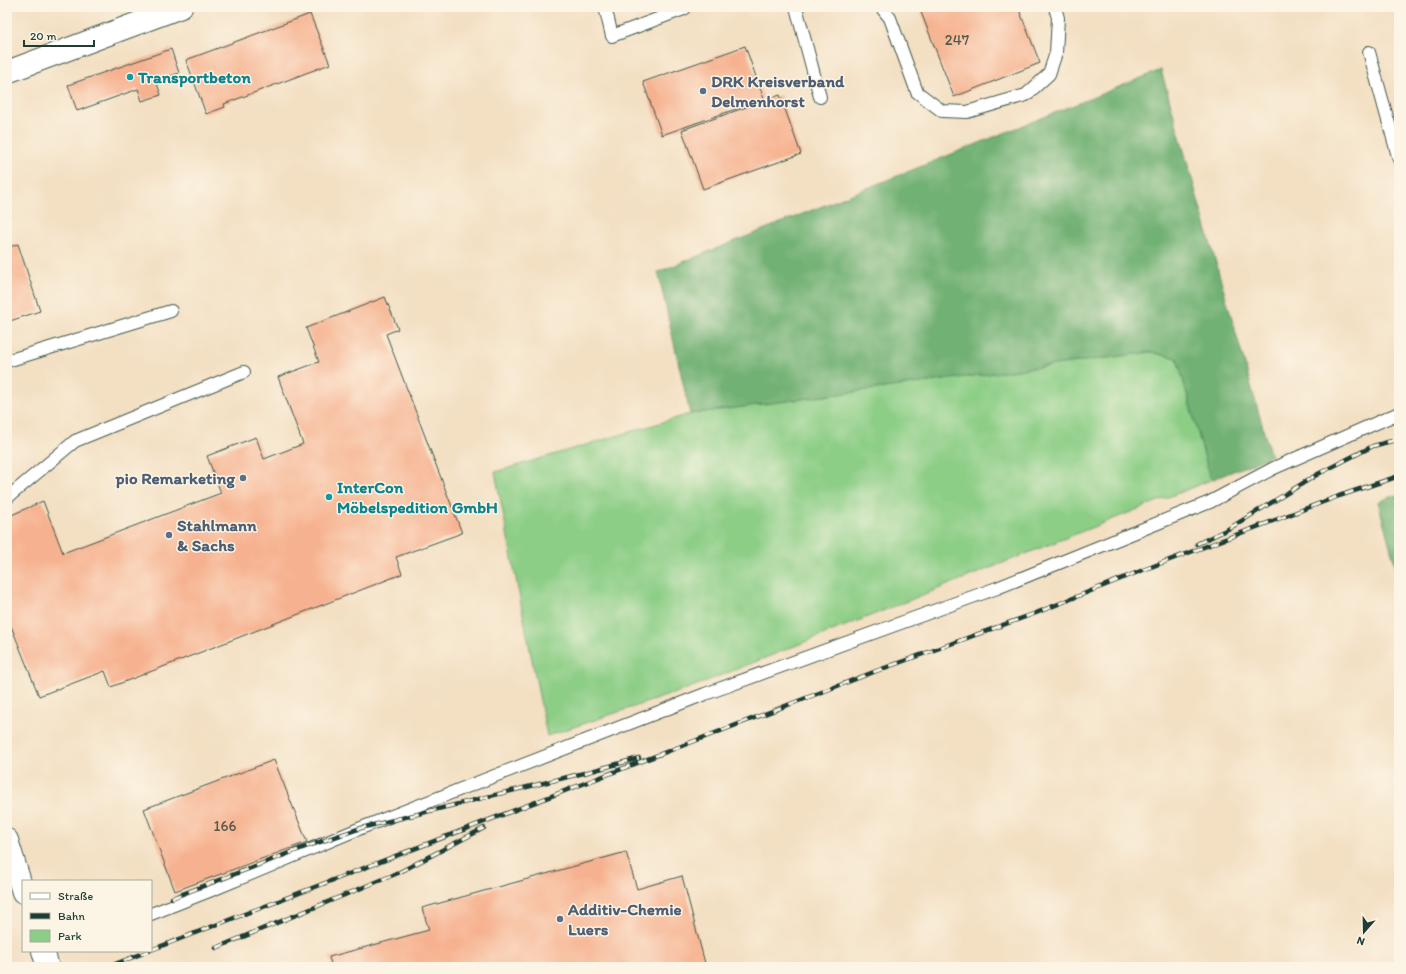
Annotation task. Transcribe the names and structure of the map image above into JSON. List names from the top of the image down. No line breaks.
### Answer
{"places":["Transportbeton","DRK Kreisverband Delmenhorst","pio Remarketing","InterCon Möbelspedition GmbH","Stahlmann & Sachs","Additiv-Chemie Luers"],"house_numbers":["247","166"],"legend":["Straße","Bahn","Park"],"scale_bar":"20 m","north":"bottom"}
